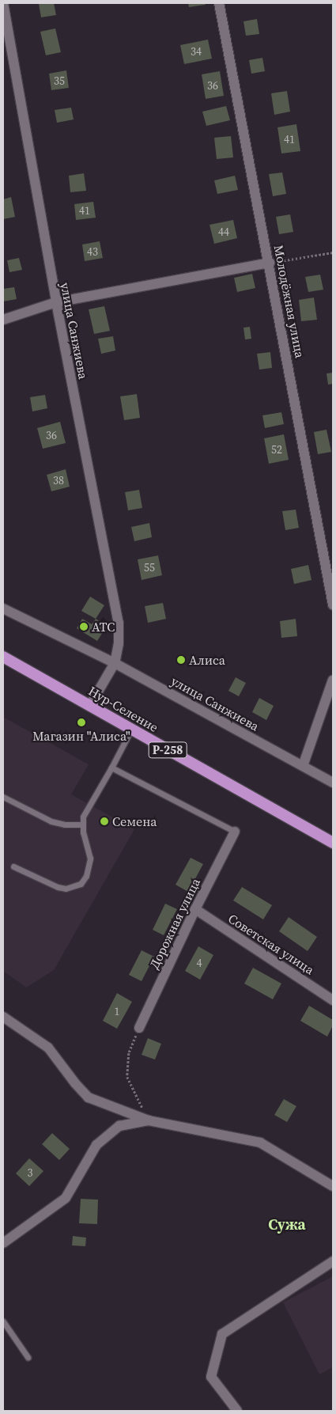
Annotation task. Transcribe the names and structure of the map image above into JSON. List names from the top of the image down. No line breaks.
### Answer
{"streets":{"highway":["Нур-Селение","Р-258"],"street":["Молодёжная улица","улица Санжиева","Дорожная улица","Советская улица"]},"crossings":[["улица Санжиева","Нур-Селение"],["Дорожная улица","Советская улица"]],"districts":["Сужа"],"places":["АТС","Алиса","Магазин \"Алиса\"","Семена"],"house_numbers":["34","35","36","41","41","44","43","36","52","38","55","4","1","3"]}
